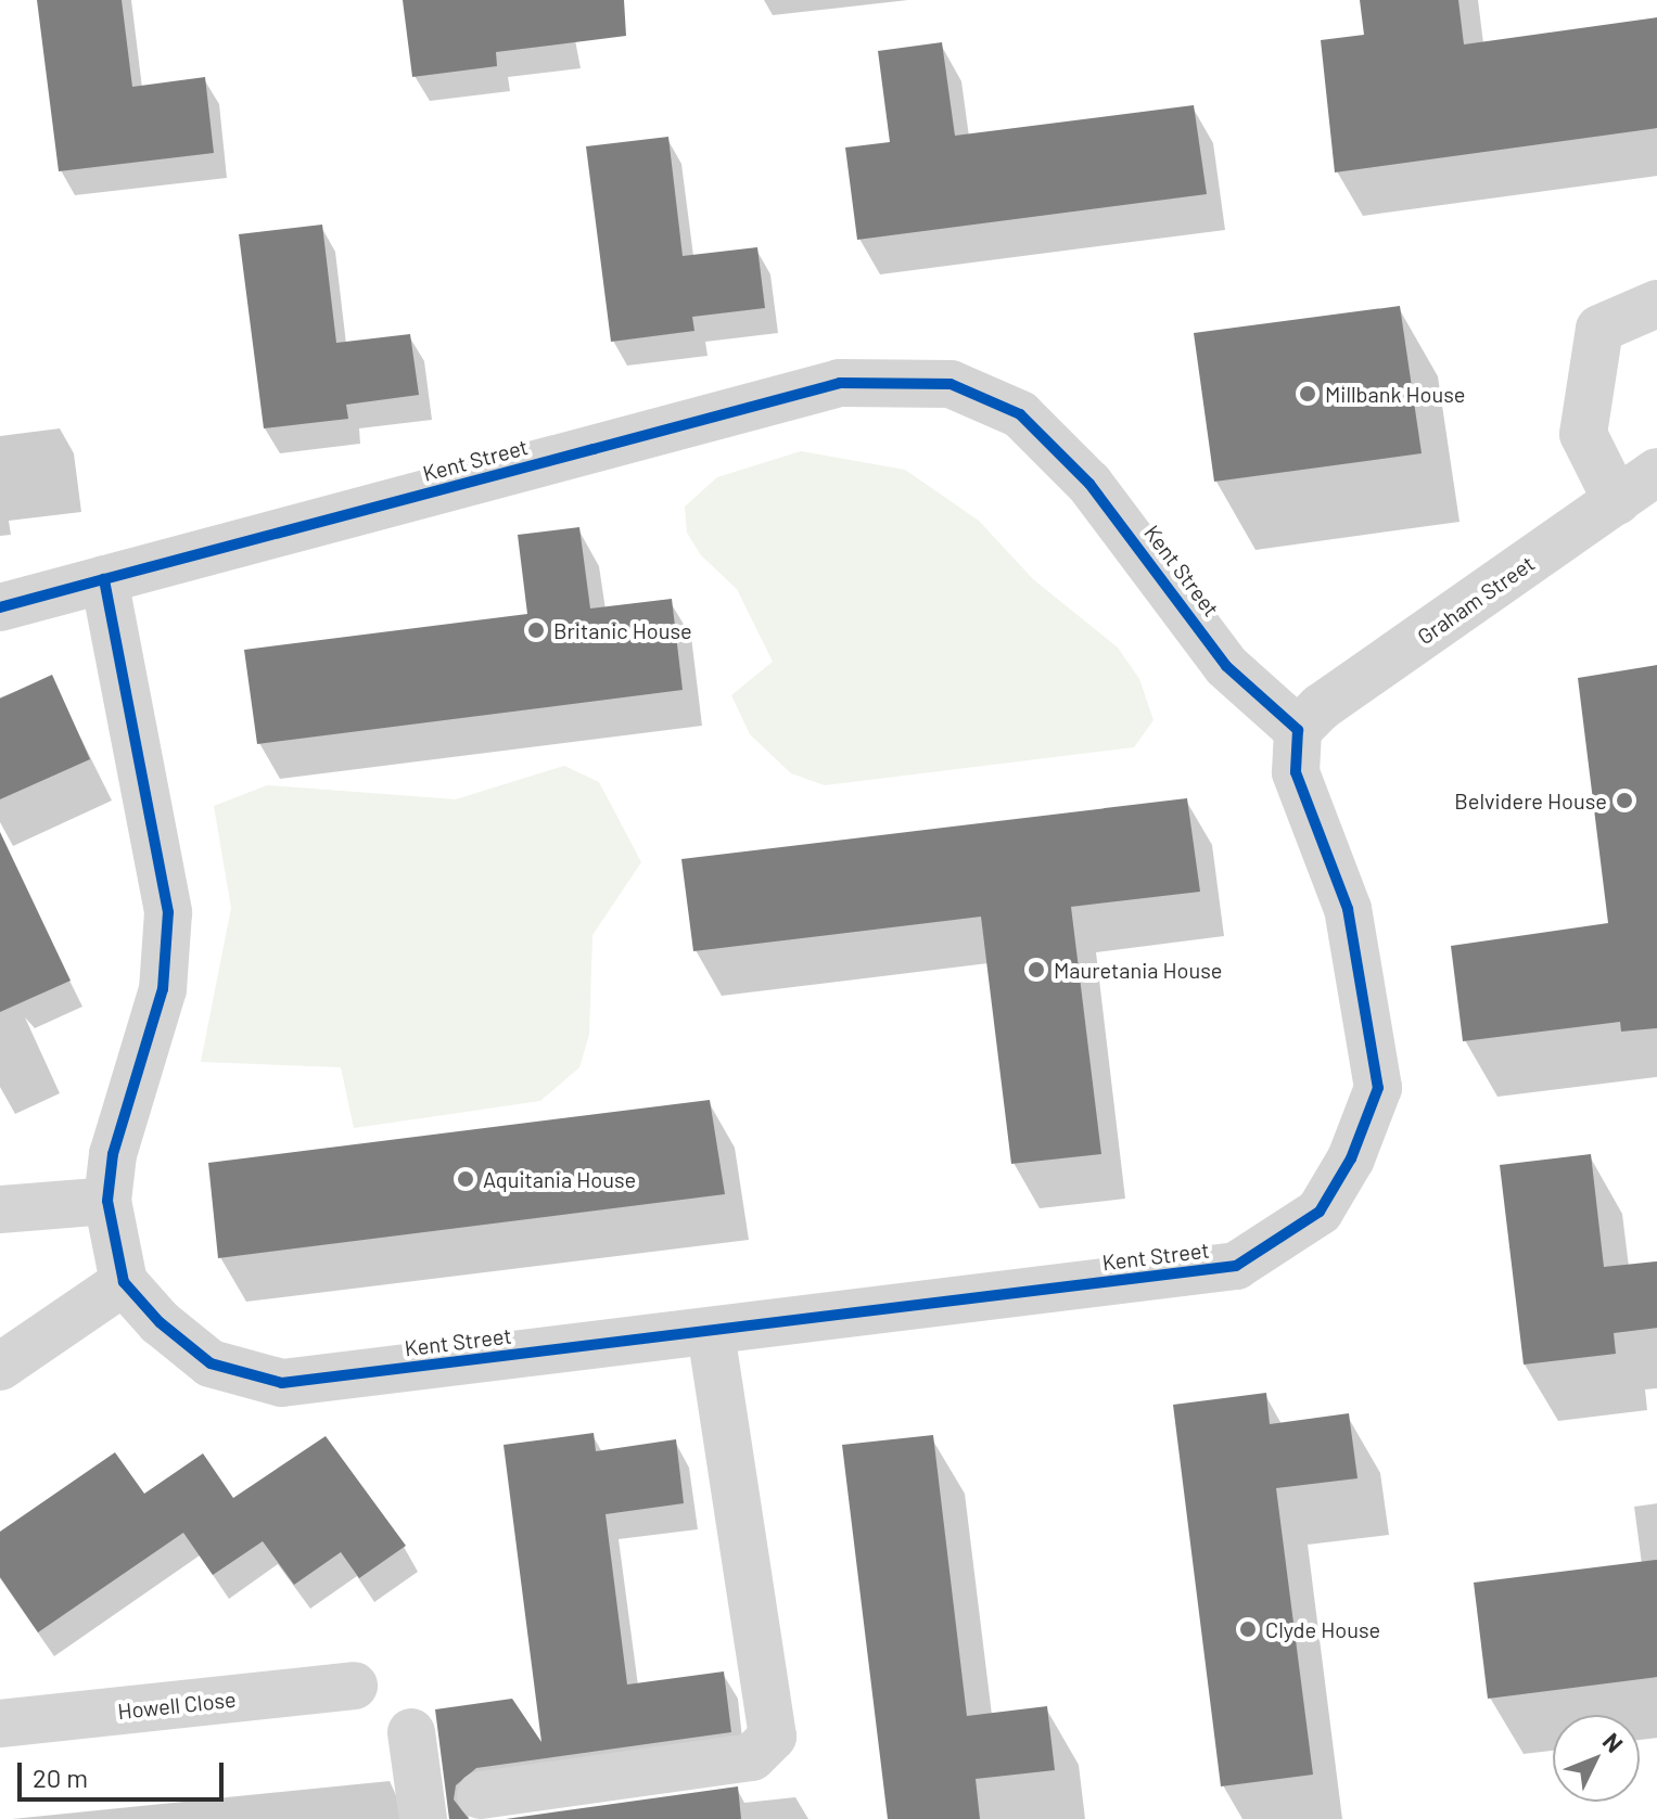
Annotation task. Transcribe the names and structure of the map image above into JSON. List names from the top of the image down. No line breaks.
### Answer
{"streets":{"street":["Kent Street","Graham Street","Howell Close"]},"crossings":[["Kent Street","Graham Street"]],"places":["Millbank House","Britanic House","Belvidere House","Mauretania House","Aquitania House","Clyde House"],"scale_bar":"20 m","north":"top right"}
